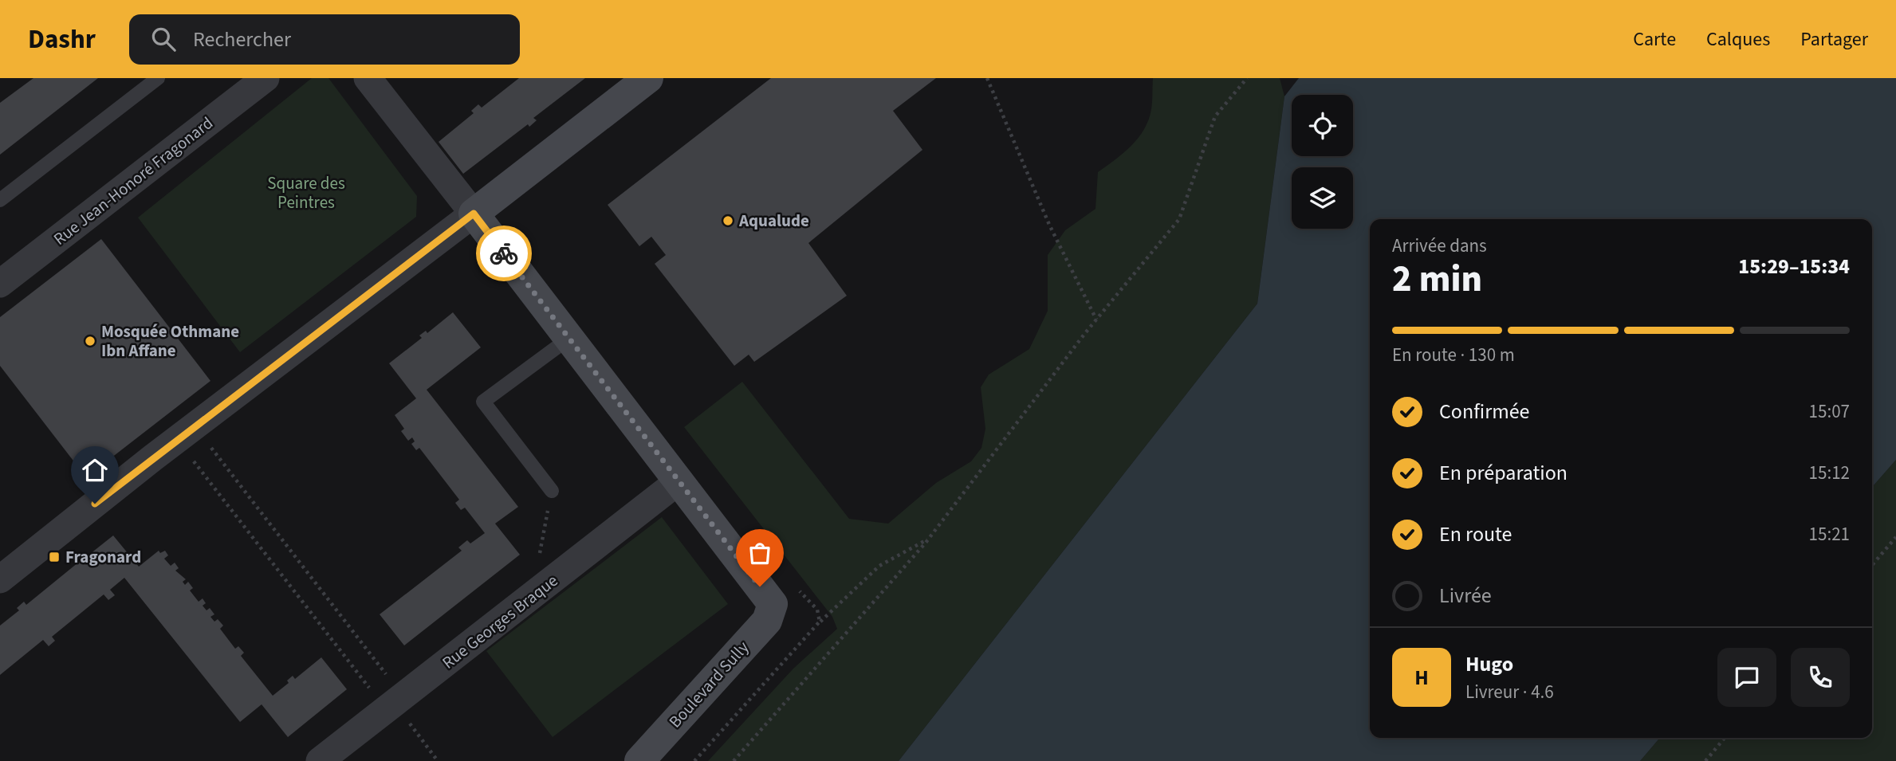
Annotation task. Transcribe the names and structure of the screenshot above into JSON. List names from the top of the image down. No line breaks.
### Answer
{"streets":{"street":["Rue Jean-Honoré Fragonard","Rue Georges Braque","Boulevard Sully"]},"crossings":[["Rue Georges Braque","Boulevard Sully"]],"parks":["Square des Peintres"],"places":{"other":["Aqualude","Mosquée Othmane Ibn Affane"],"transit":["Fragonard"]},"page":{"header":"Dashr","search":"Rechercher","nav":["Carte","Calques","Partager"],"heading":["2 min","Arrivée dans","15:29–15:34"],"panel":["Hugo","Livreur · 4.6"],"bar":"En route · 130 m","list":[["Confirmée","15:07"],["En préparation","15:12"],["En route","15:21"],"Livrée"],"round":"H"}}
